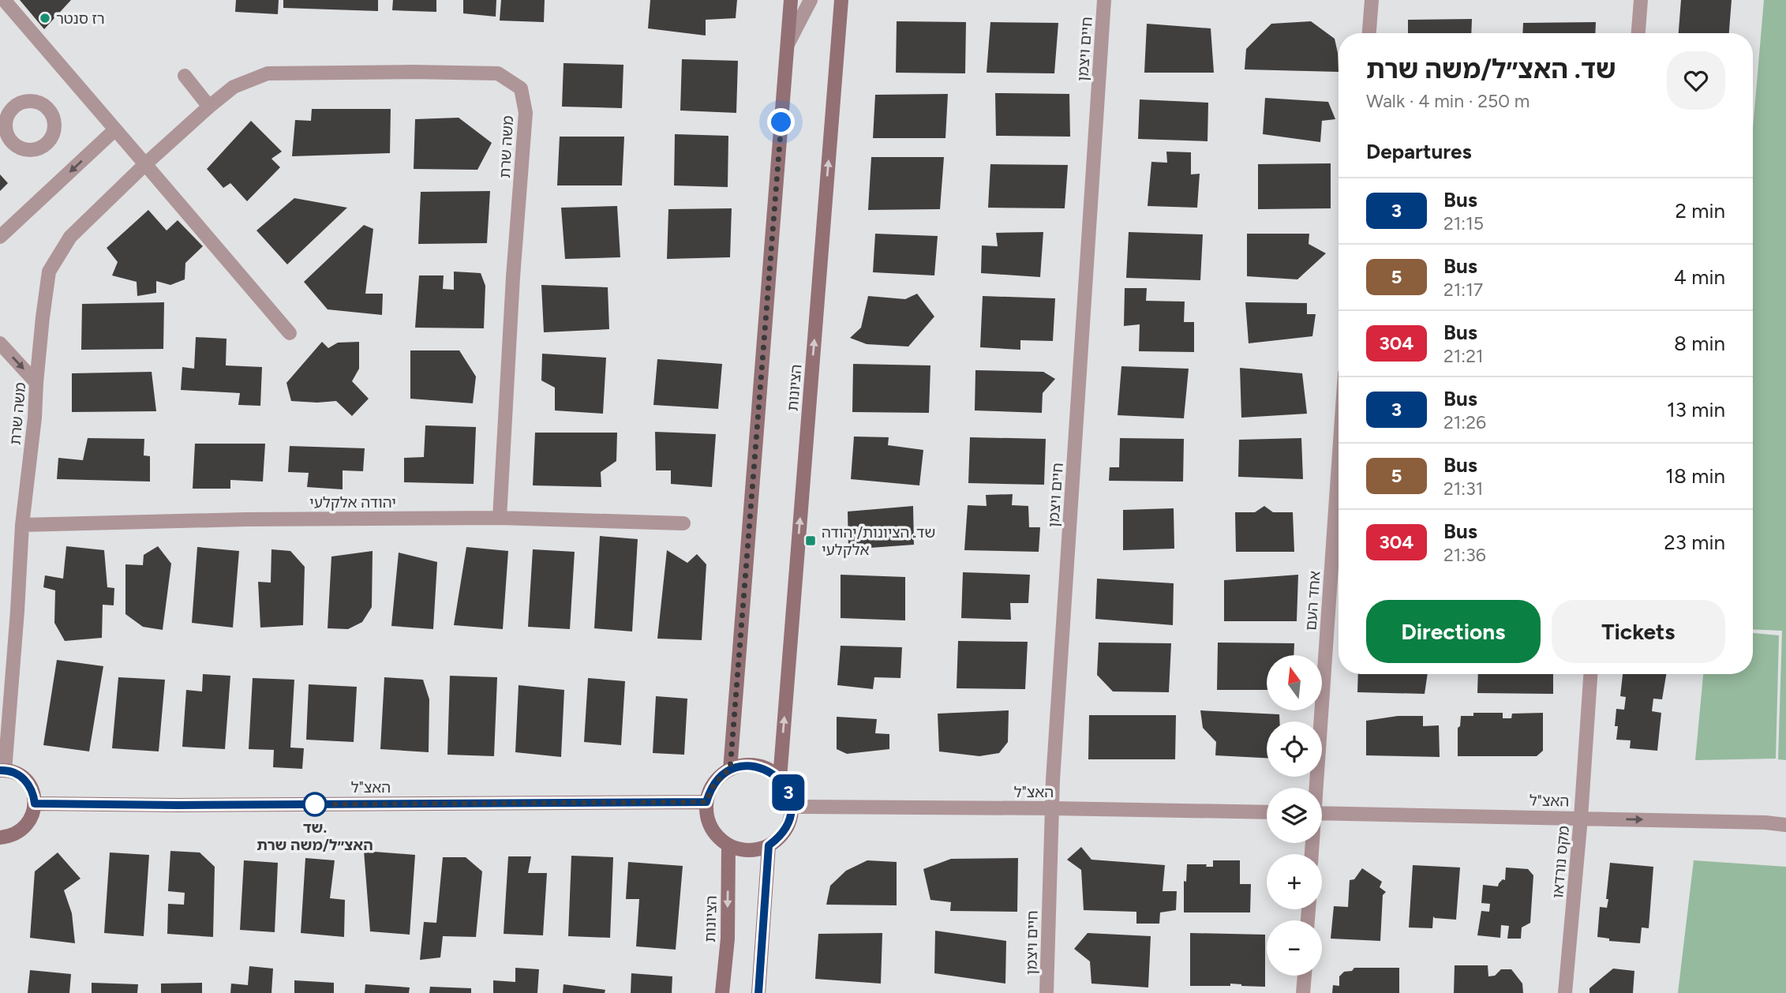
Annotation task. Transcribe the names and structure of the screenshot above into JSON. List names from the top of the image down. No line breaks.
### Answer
{"streets":{"street":["חיים ויצמן","משה שרת","הציונות","יהודה אלקלעי","אחד העם","האצ\"ל","מקס נורדאו"]},"crossings":[["חיים ויצמן","האצ\"ל"],["משה שרת","יהודה אלקלעי"],["הציונות","האצ\"ל"],["האצ\"ל","מקס נורדאו"]],"places":{"other":["רז סנטר","שד. האצ״ל/משה שרת"],"transit":["שד. הציונות/יהודה אלקלעי"]},"lines":["bus line 3"],"north":"top","page":{"on_map":"3","heading":[["שד. האצ״ל/משה שרת","Walk · 4 min · 250 m"],"Departures"],"list":[{"mark":"3","name":"Bus","note":"21:15","value":"2 min"},{"mark":"5","name":"Bus","note":"21:17","value":"4 min"},{"mark":"304","name":"Bus","note":"21:21","value":"8 min"},{"mark":"3","name":"Bus","note":"21:26","value":"13 min"},{"mark":"5","name":"Bus","note":"21:31","value":"18 min"},{"mark":"304","name":"Bus","note":"21:36","value":"23 min"}],"buttons":["Directions","Tickets"],"map_buttons":["+","−"]}}
